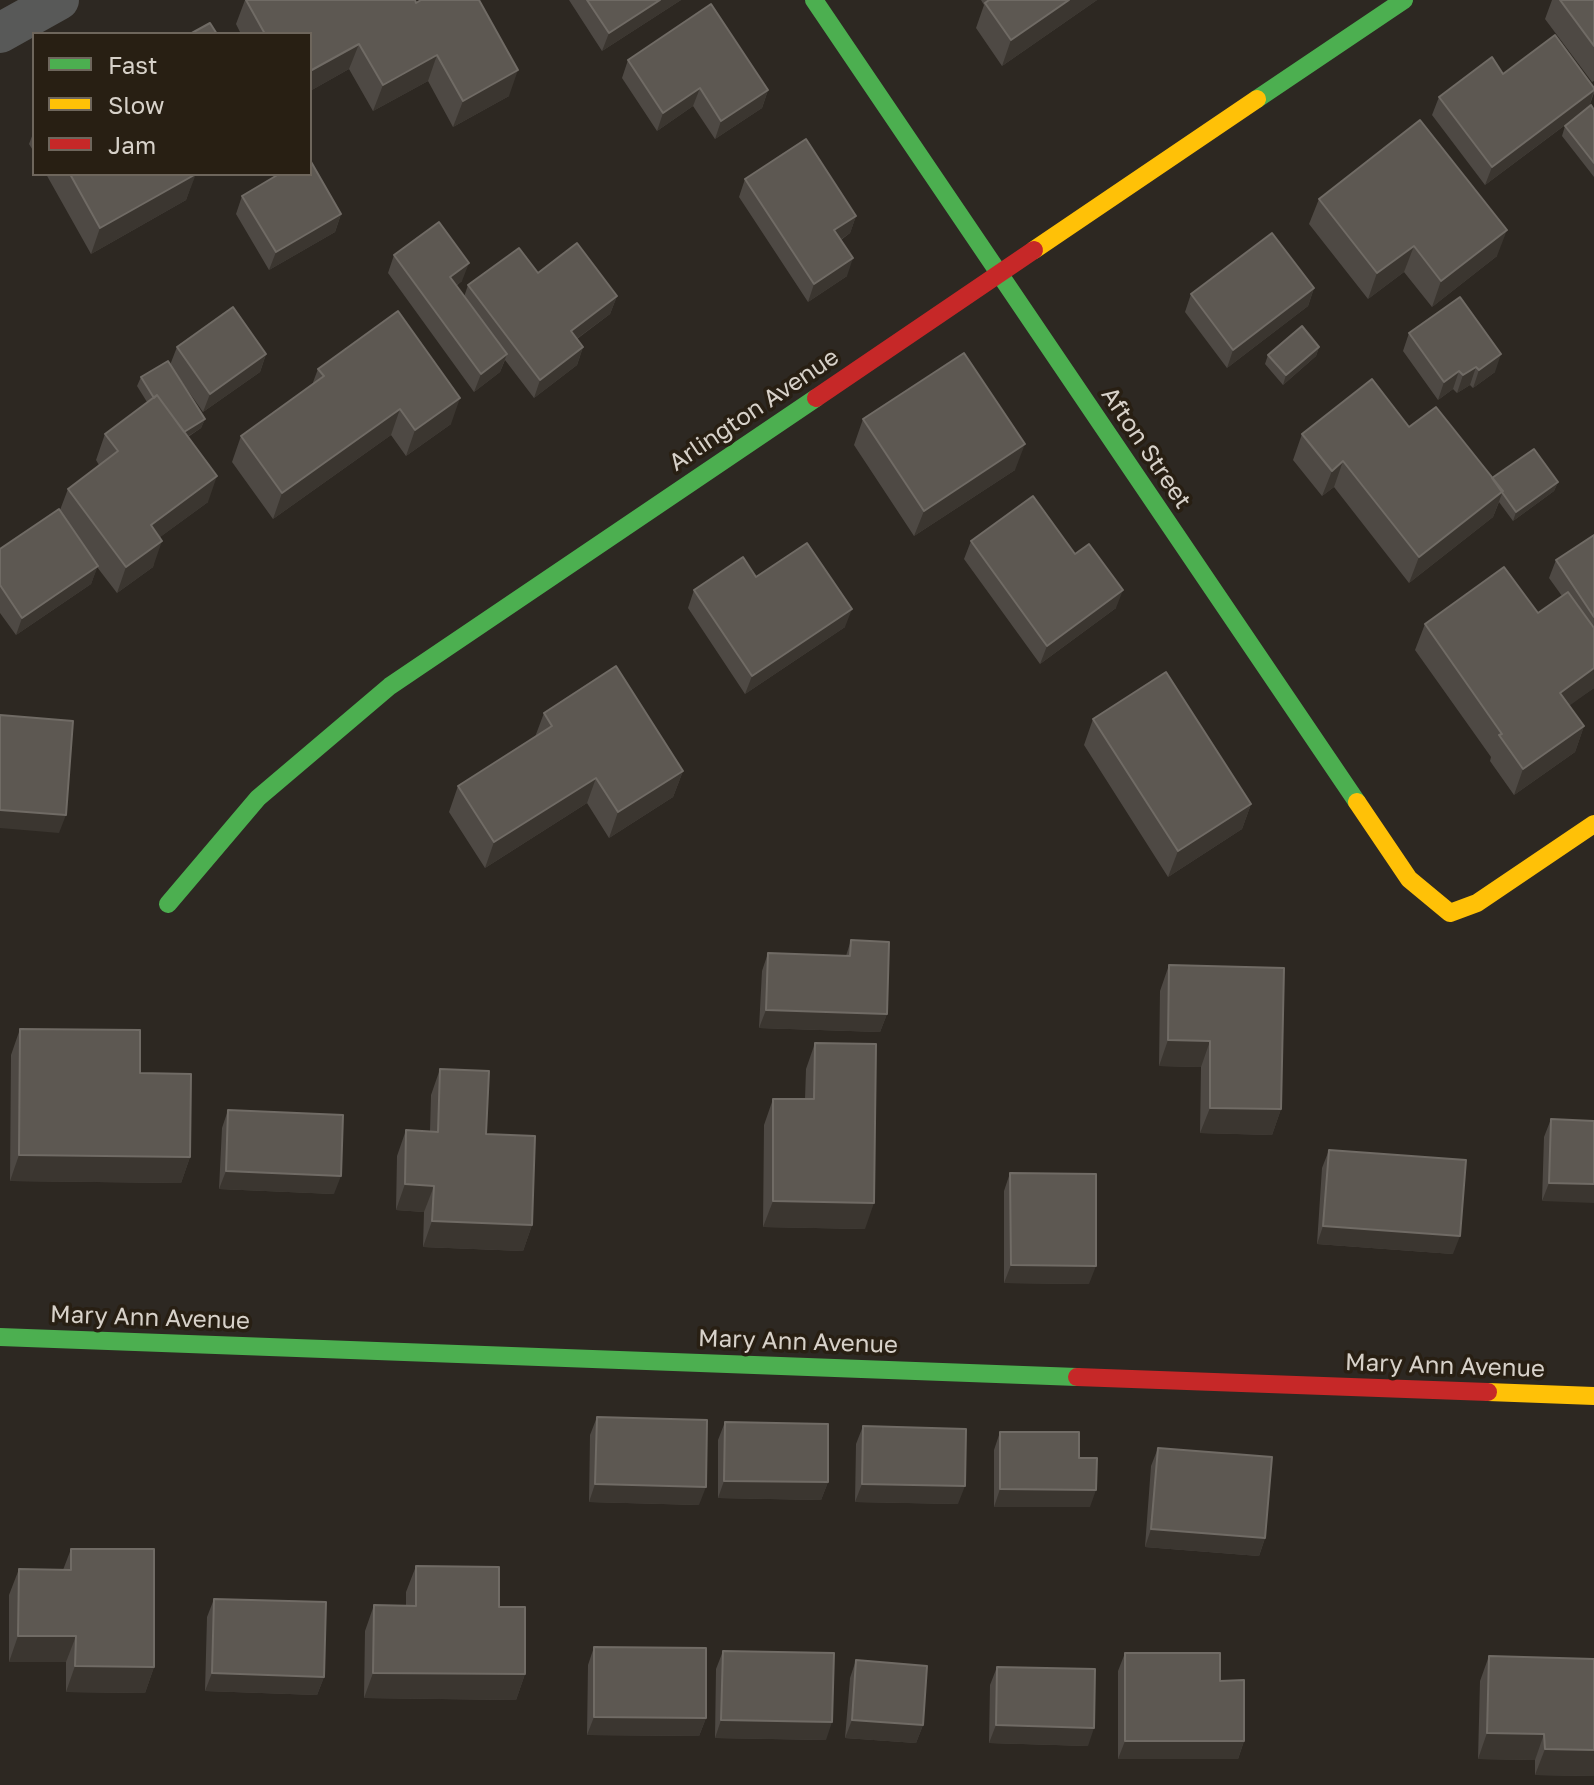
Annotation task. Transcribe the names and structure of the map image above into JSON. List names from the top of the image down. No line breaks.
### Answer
{"streets":{"street":["Arlington Avenue","Afton Street","Mary Ann Avenue"]},"crossings":[["Arlington Avenue","Afton Street"]],"legend":["Fast","Slow","Jam"]}
